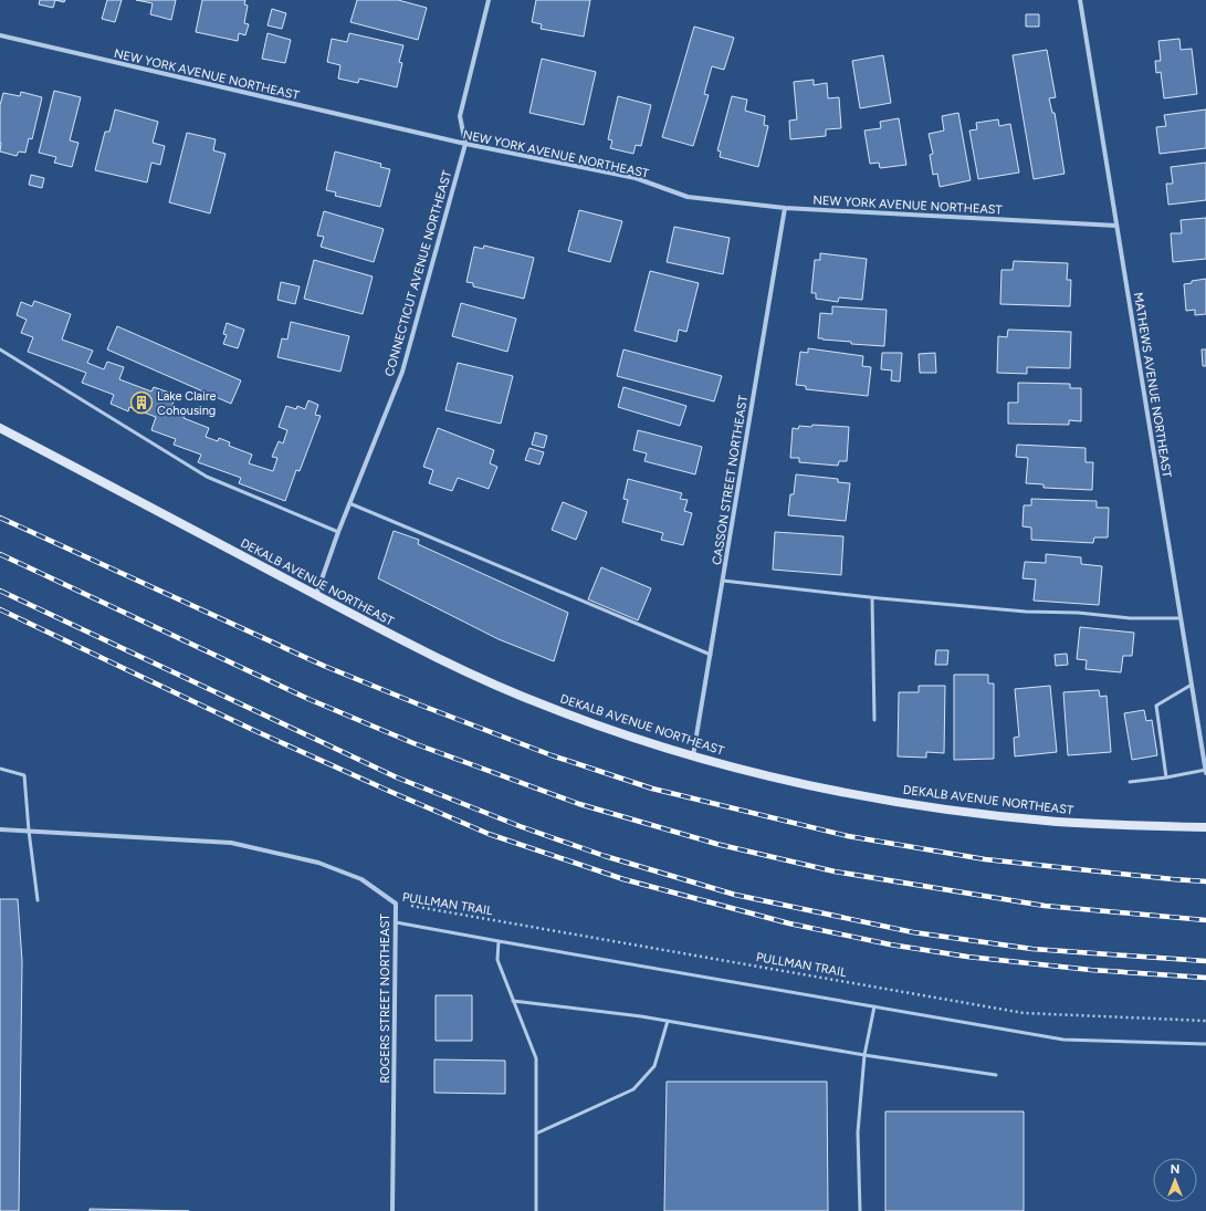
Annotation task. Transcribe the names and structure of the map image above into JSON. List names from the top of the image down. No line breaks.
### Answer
{"streets":{"main road":["DEKALB AVENUE NORTHEAST"],"street":["NEW YORK AVENUE NORTHEAST","CONNECTICUT AVENUE NORTHEAST","MATHEWS AVENUE NORTHEAST","CASSON STREET NORTHEAST","ROGERS STREET NORTHEAST"],"path":["PULLMAN TRAIL"]},"crossings":[["NEW YORK AVENUE NORTHEAST","CONNECTICUT AVENUE NORTHEAST"],["NEW YORK AVENUE NORTHEAST","MATHEWS AVENUE NORTHEAST"],["NEW YORK AVENUE NORTHEAST","CASSON STREET NORTHEAST"],["CONNECTICUT AVENUE NORTHEAST","DEKALB AVENUE NORTHEAST"],["CASSON STREET NORTHEAST","DEKALB AVENUE NORTHEAST"],["PULLMAN TRAIL","ROGERS STREET NORTHEAST"]],"places":{"building":["Lake Claire Cohousing"]},"north":"top"}
